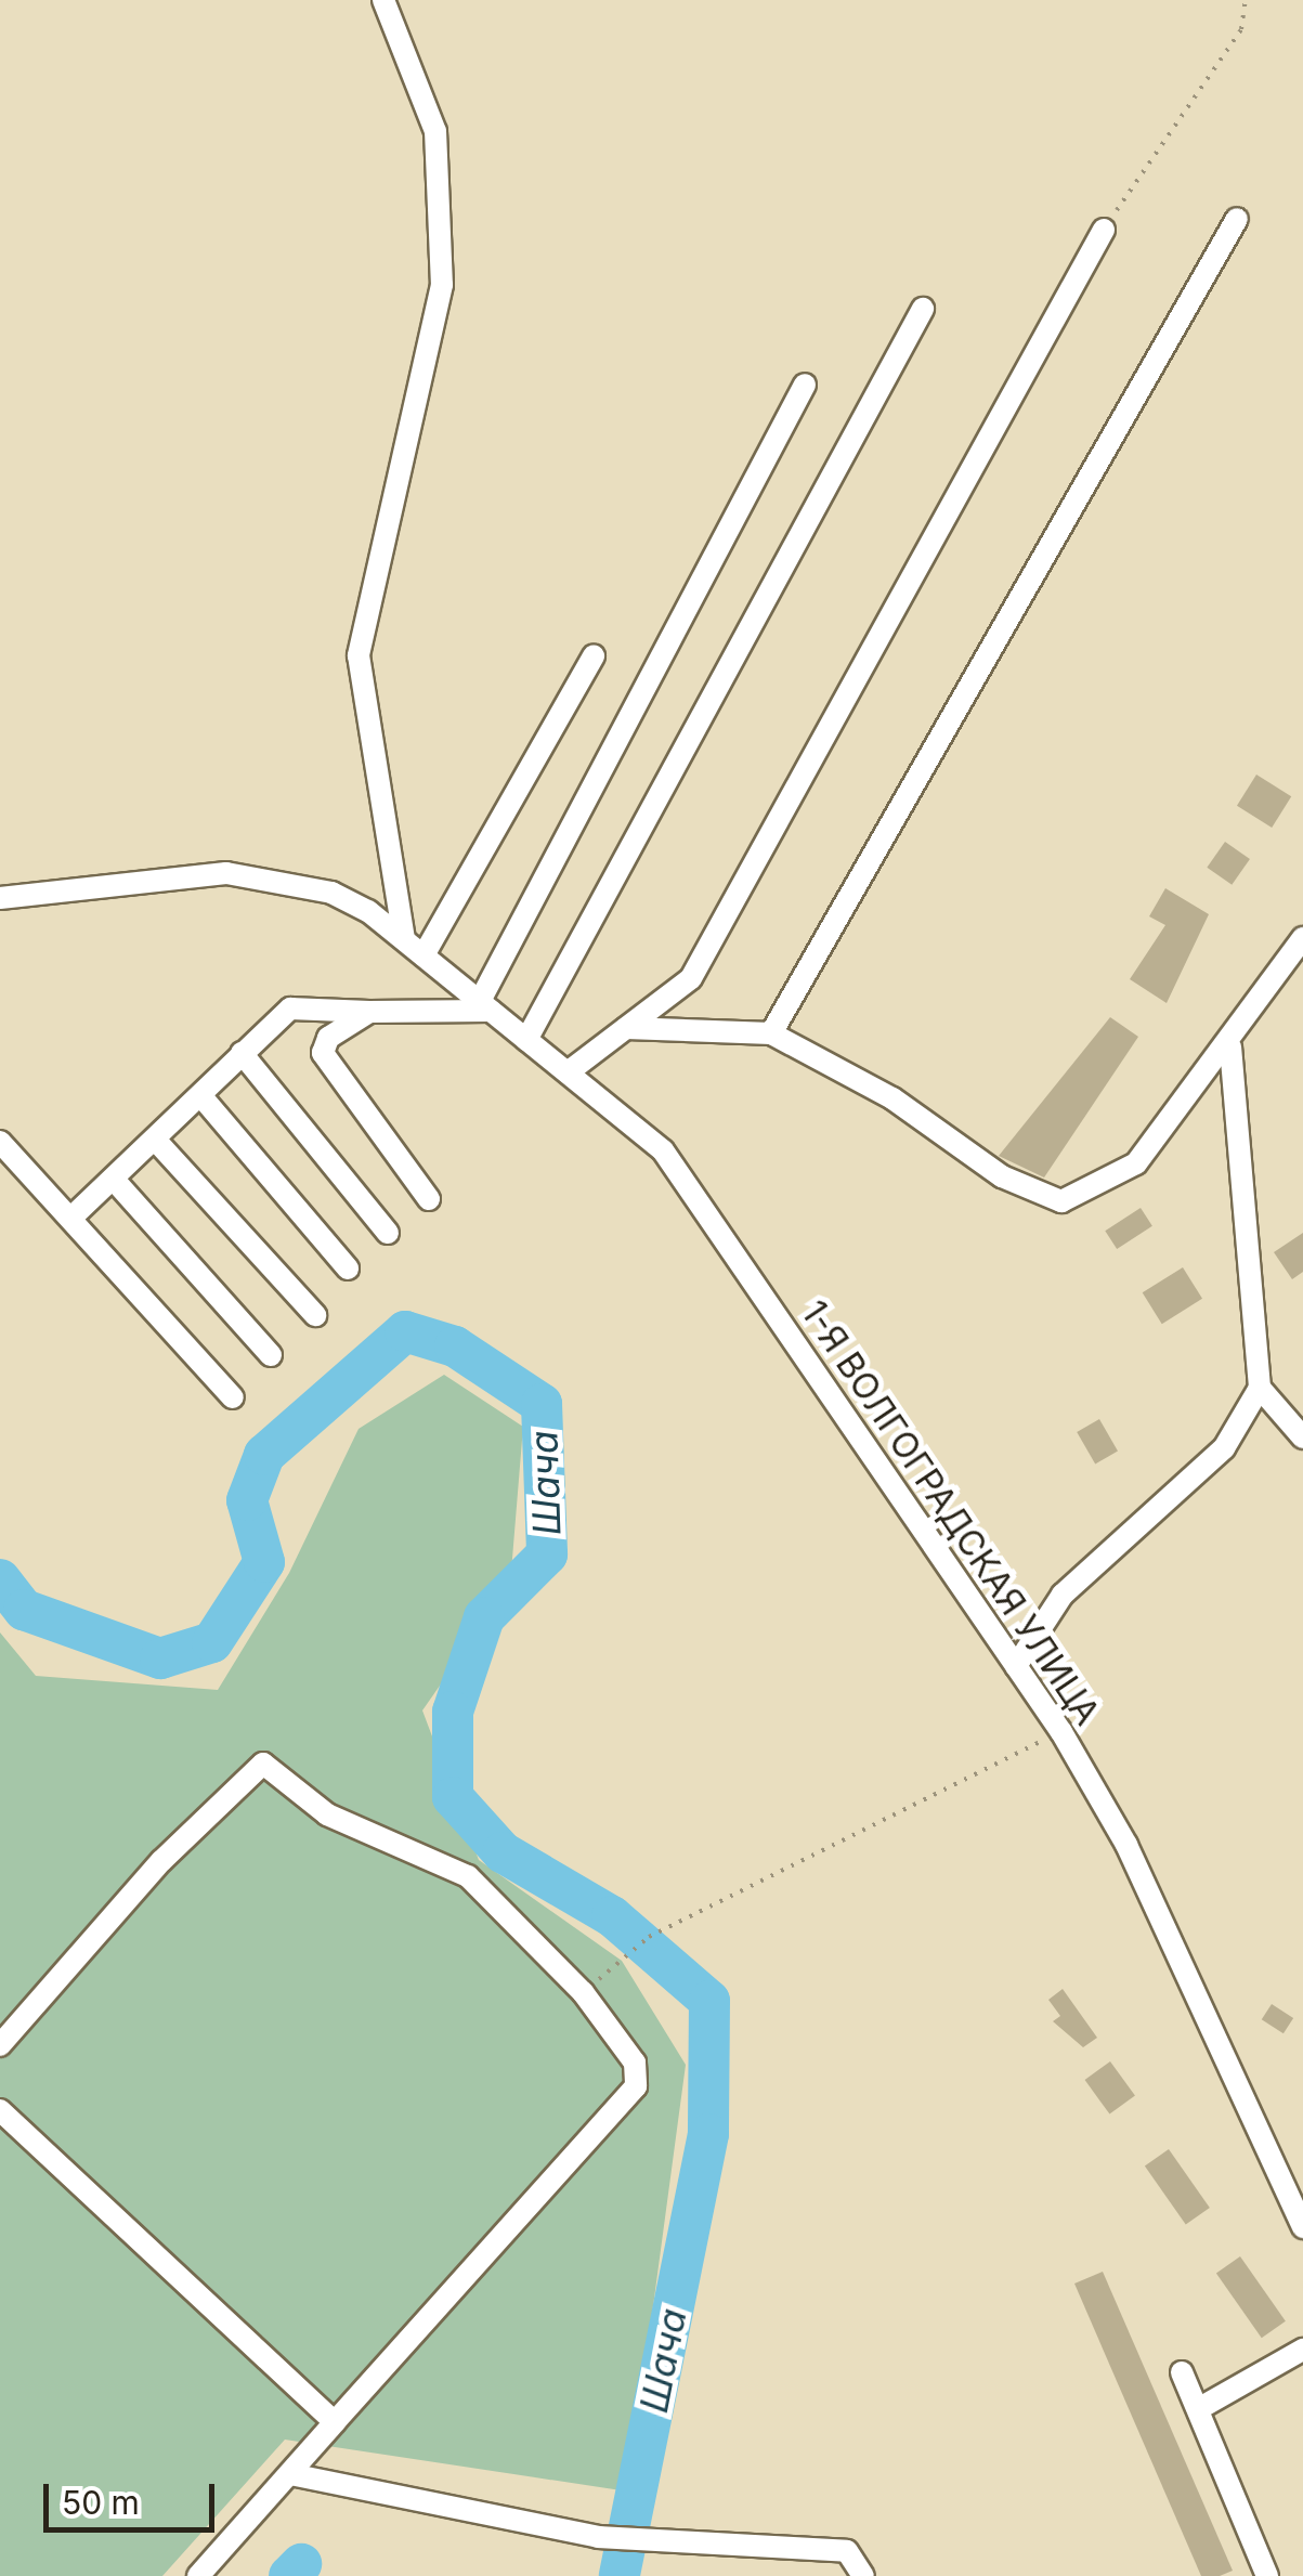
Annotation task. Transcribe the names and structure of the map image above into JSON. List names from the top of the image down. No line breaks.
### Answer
{"streets":{"street":["1-Я ВОЛГОГРАДСКАЯ УЛИЦА"]},"water":["Шача"],"scale_bar":"50 m"}
